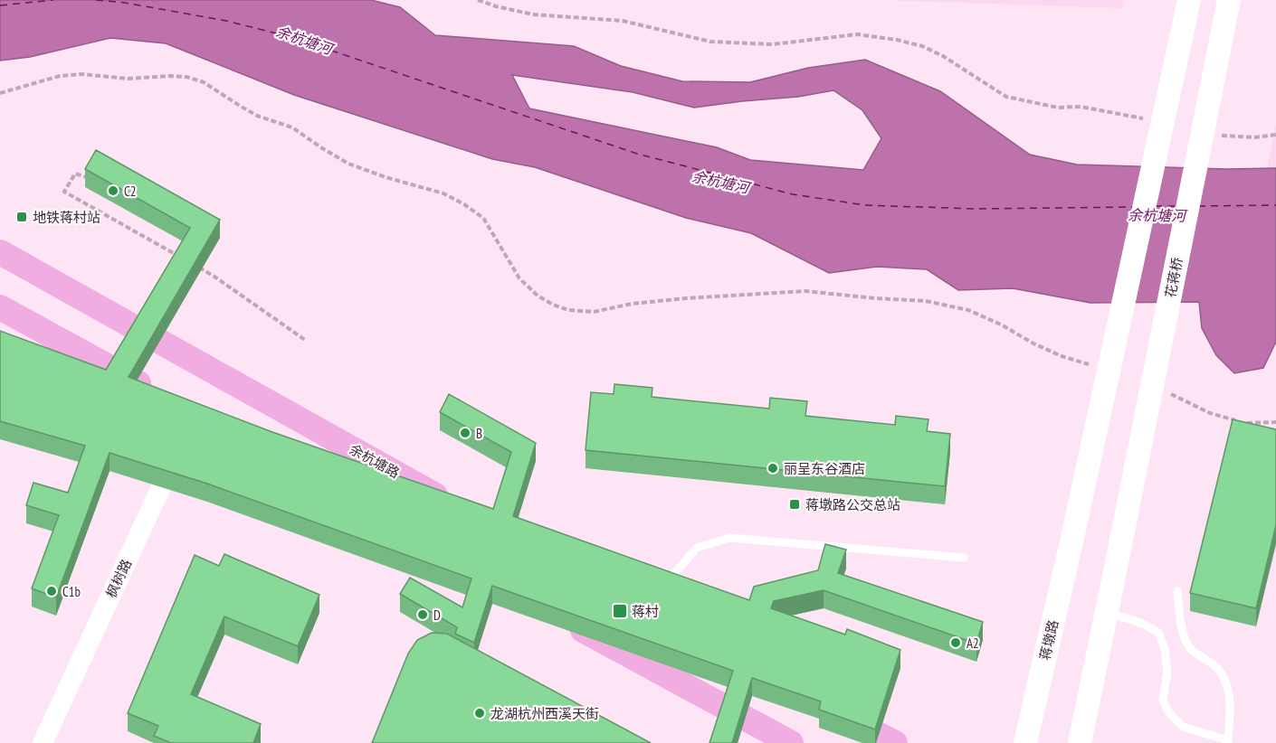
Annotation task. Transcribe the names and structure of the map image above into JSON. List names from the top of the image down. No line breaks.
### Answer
{"streets":{"main road":["花蒋桥","余杭塘路","蒋墩路"],"street":["枫树路"]},"water":["余杭塘河"],"places":{"other":["C2","B","丽呈东谷酒店","C1b","D","A2","龙湖杭州西溪天街"],"transit":["地铁蒋村站","蒋墩路公交总站","蒋村"]}}
